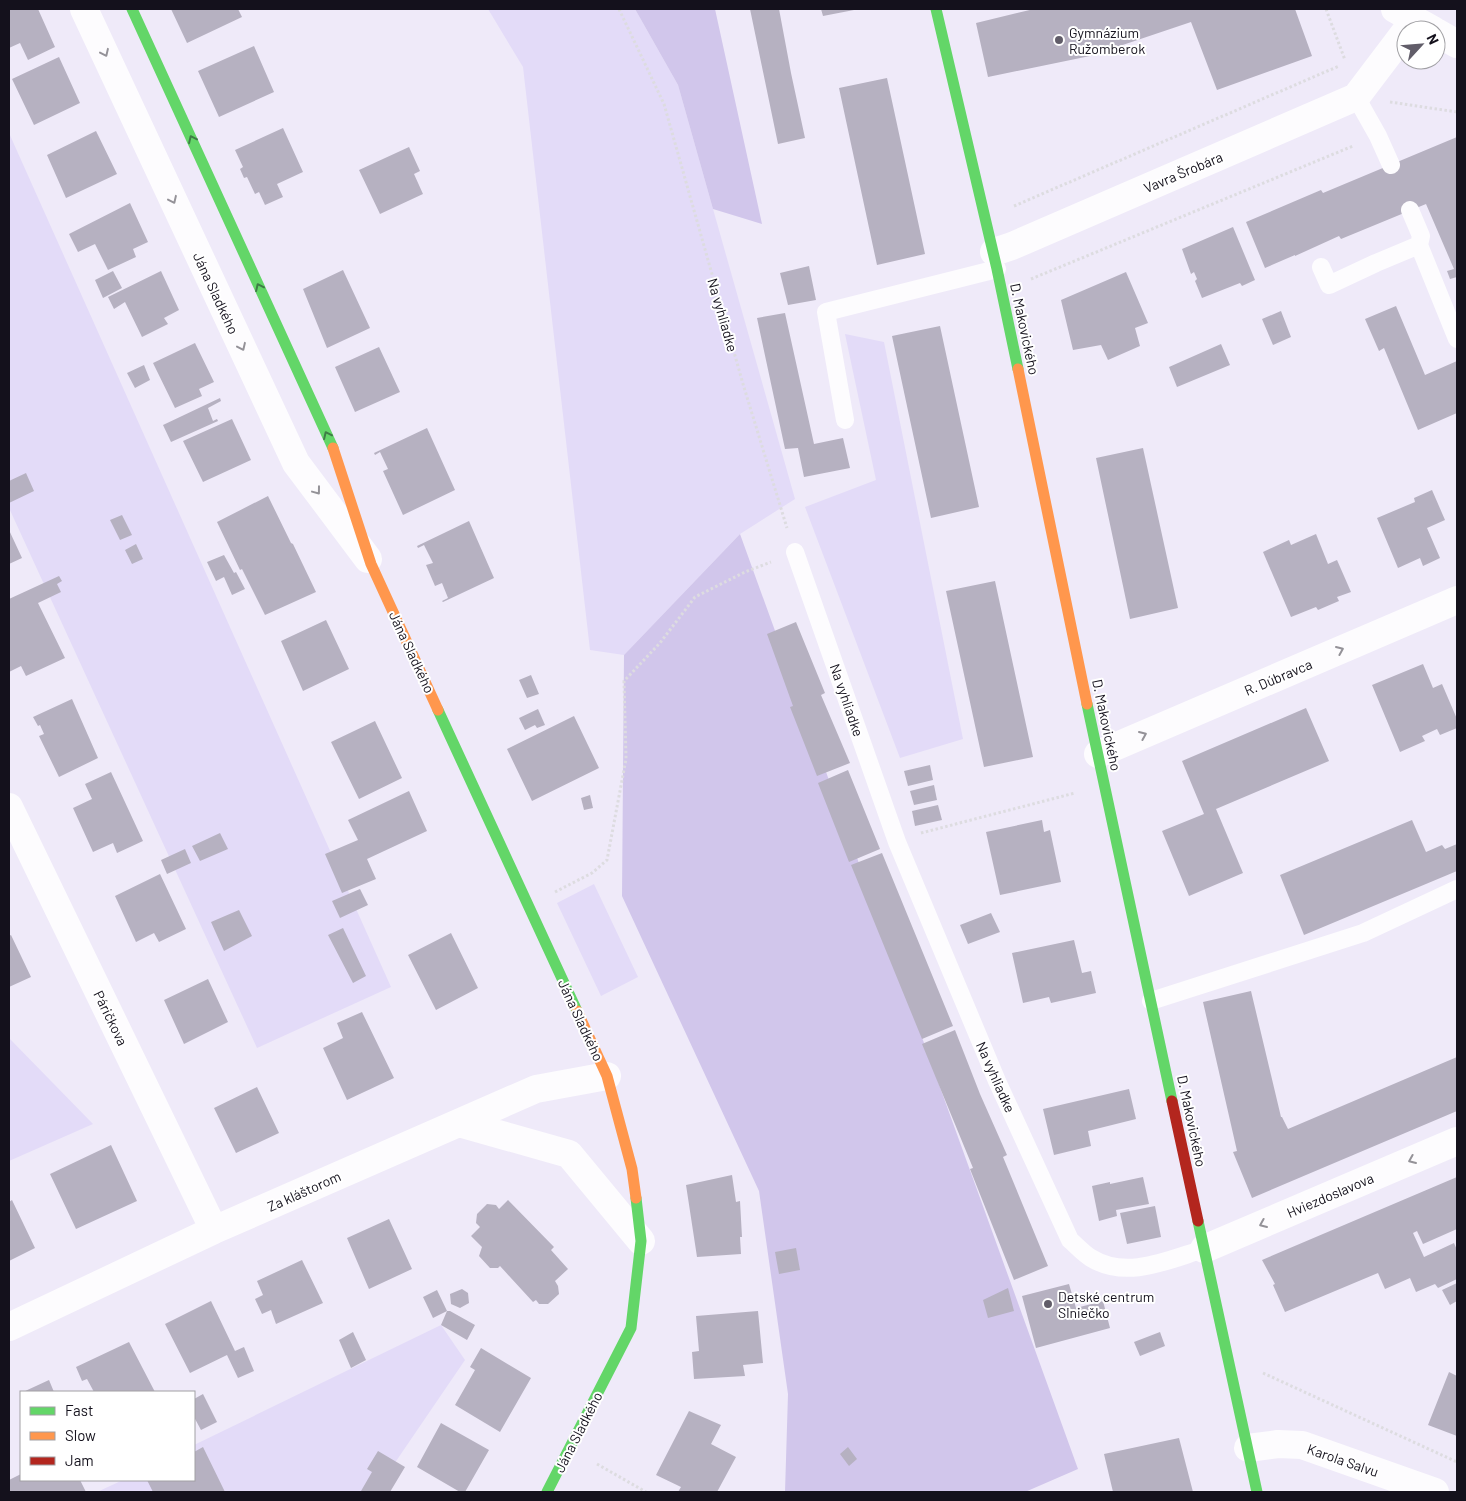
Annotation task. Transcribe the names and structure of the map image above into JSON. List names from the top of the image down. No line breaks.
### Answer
{"streets":{"street":["Vavra Šrobára","Jána Sladkého","D. Makovického","R. Dúbravca","Páričkova","Za kláštorom","Hviezdoslavova","Karola Salvu"],"lane":["Na vyhliadke"]},"crossings":[["Vavra Šrobára","D. Makovického"],["Jána Sladkého","Za kláštorom"],["Na vyhliadke","D. Makovického"],["Na vyhliadke","Hviezdoslavova"],["D. Makovického","R. Dúbravca"],["D. Makovického","Hviezdoslavova"],["D. Makovického","Karola Salvu"],["Páričkova","Za kláštorom"]],"one_way":["R. Dúbravca","Hviezdoslavova"],"places":["Gymnázium Ružomberok","Detské centrum Slniečko"],"legend":["Fast","Slow","Jam"],"north":"top right"}
